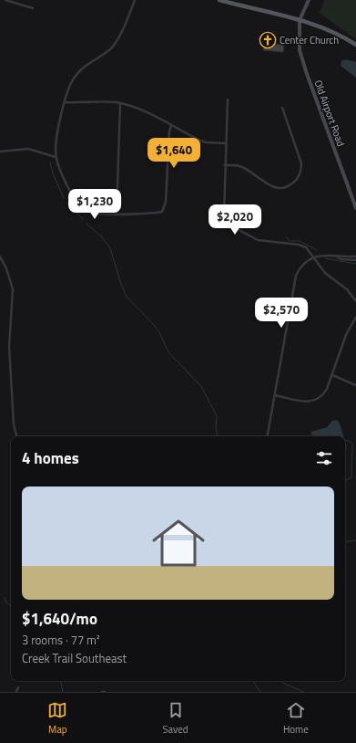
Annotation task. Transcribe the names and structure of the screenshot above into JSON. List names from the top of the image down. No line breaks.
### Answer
{"streets":{"street":["Old Airport Road"]},"places":{"church":["Center Church"]},"page":{"price":["$1,640","$1,230","$2,020","$2,570"],"heading":"4 homes","list":[{"name":"$1,640/mo","note":"3 rooms · 77 m² · Creek Trail Southeast"}],"tabs":["Map","Saved","Home"]}}
